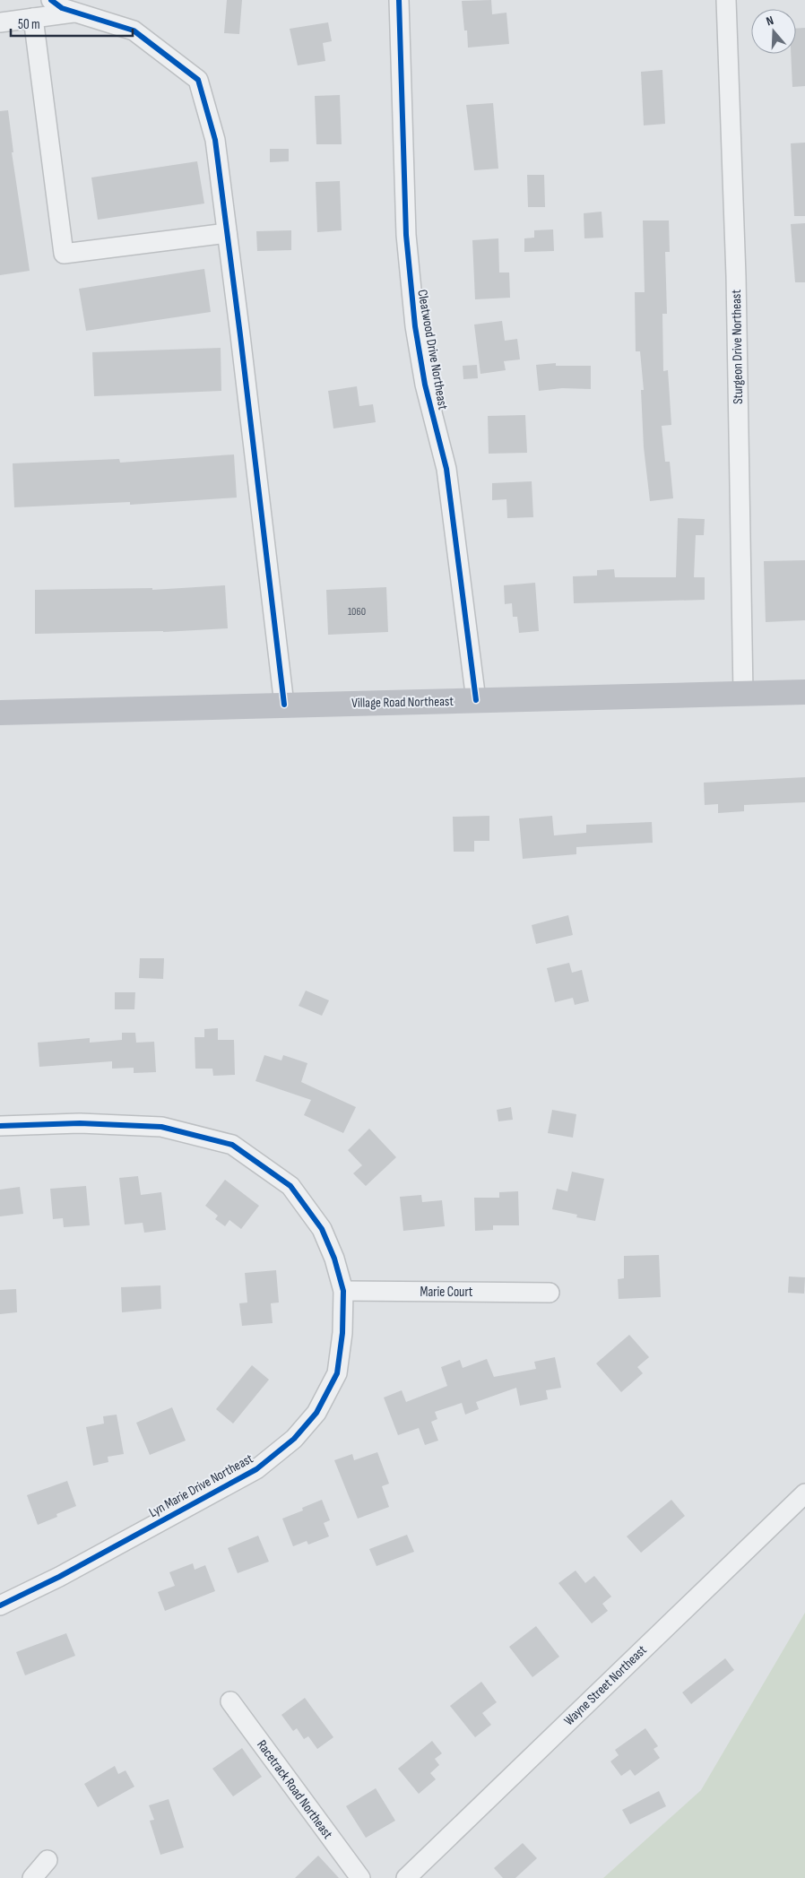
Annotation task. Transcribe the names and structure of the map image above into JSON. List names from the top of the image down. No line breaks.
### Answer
{"streets":{"main road":["Village Road Northeast"],"street":["Sturgeon Drive Northeast","Cleatwood Drive Northeast","Marie Court","Lyn Marie Drive Northeast","Wayne Street Northeast","Racetrack Road Northeast"]},"crossings":[["Sturgeon Drive Northeast","Village Road Northeast"],["Cleatwood Drive Northeast","Village Road Northeast"],["Marie Court","Lyn Marie Drive Northeast"]],"house_numbers":["1060"],"scale_bar":"50 m","north":"top"}
